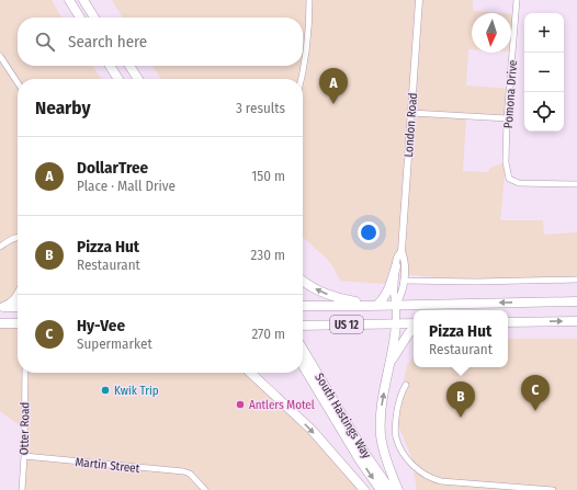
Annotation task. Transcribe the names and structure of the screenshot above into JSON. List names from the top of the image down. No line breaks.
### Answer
{"streets":{"main road":["US 12","South Hastings Way"],"street":["Pomona Drive","London Road","Otter Road","Martin Street"]},"crossings":[["London Road","US 12"],["Otter Road","Martin Street"]],"places":["Kwik Trip","Antlers Motel"],"north":"bottom","page":{"map_buttons":["+","−"],"search":"Search here","pins":["A","C","B"],"heading":["Nearby","3 results"],"list":[{"mark":"A","name":"DollarTree","note":"Place · Mall Drive","value":"150 m"},{"mark":"B","name":"Pizza Hut","note":"Restaurant","value":"230 m"},{"mark":"C","name":"Hy-Vee","note":"Supermarket","value":"270 m"}],"popup":["Pizza Hut","Restaurant"]}}
